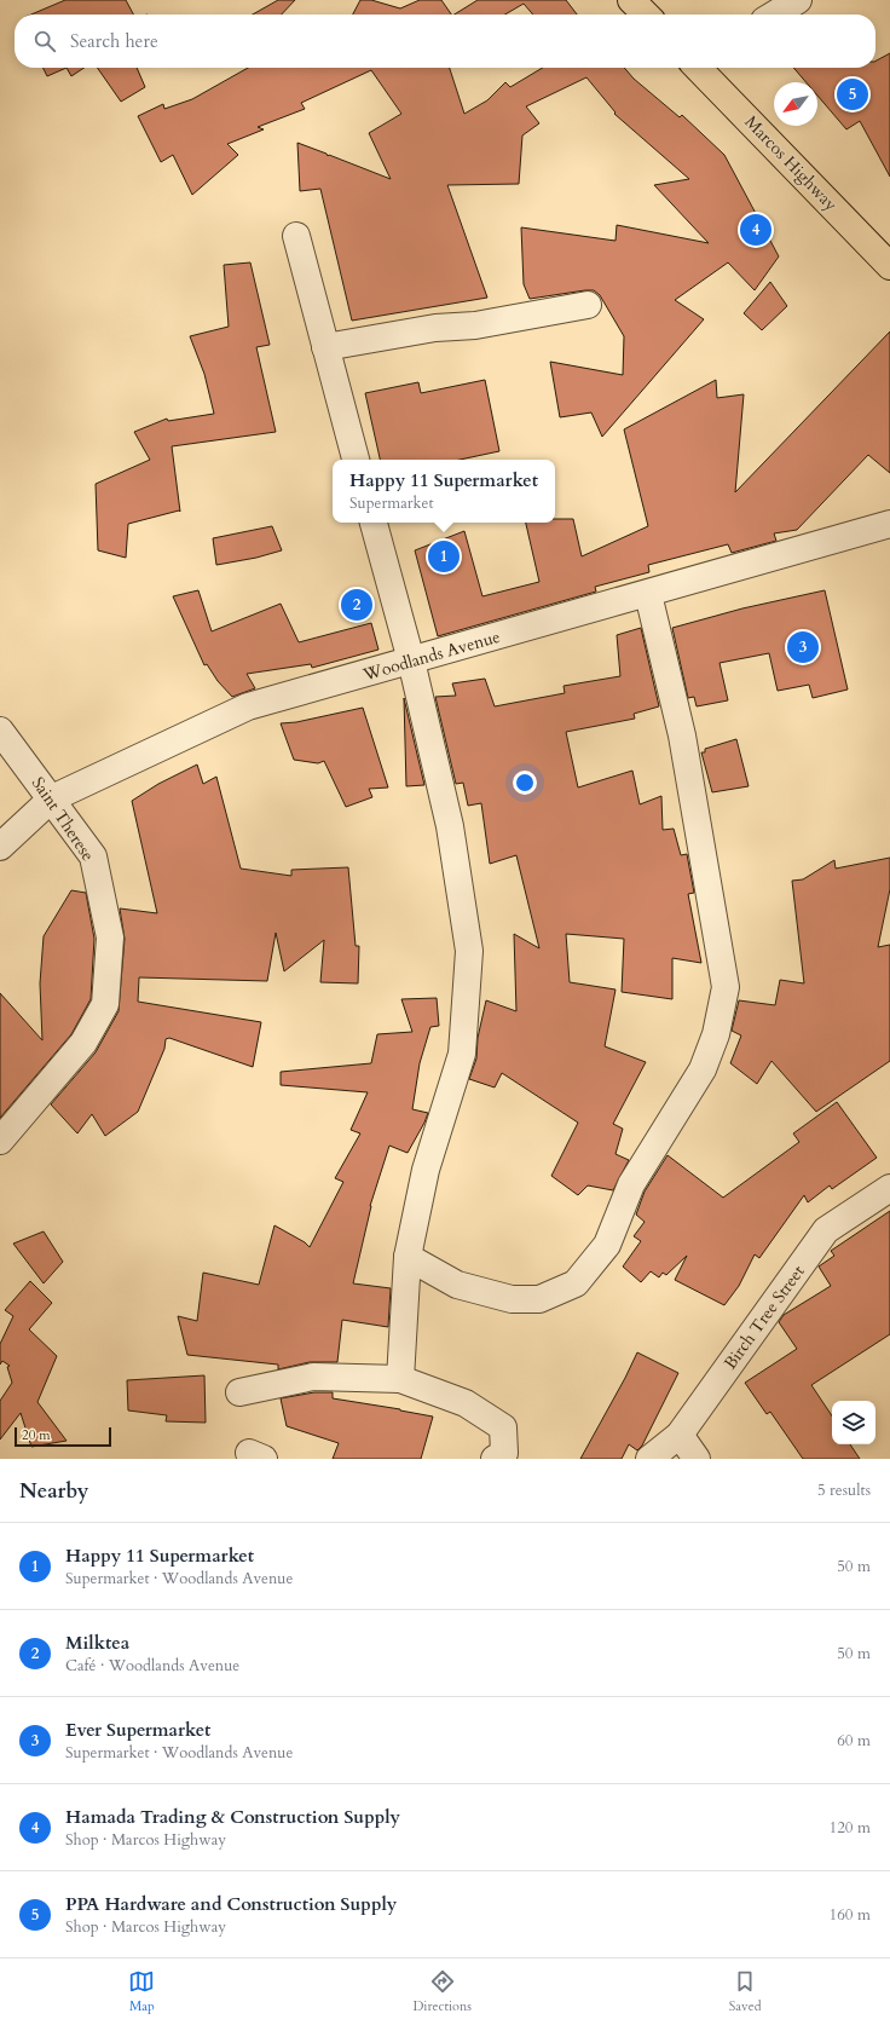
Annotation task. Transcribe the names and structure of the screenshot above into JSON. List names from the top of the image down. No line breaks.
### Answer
{"streets":{"main road":["Marcos Highway"],"street":["Woodlands Avenue","Saint Therese","Birch Tree Street"]},"crossings":[["Woodlands Avenue","Saint Therese"]],"scale_bar":"20 m","north":"bottom left","page":{"search":"Search here","pins":["5","4","1","2","3"],"popup":["Happy 11 Supermarket","Supermarket"],"scale":"20 m","heading":["Nearby","5 results"],"list":[{"mark":"1","name":"Happy 11 Supermarket","note":"Supermarket · Woodlands Avenue","value":"50 m"},{"mark":"2","name":"Milktea","note":"Café · Woodlands Avenue","value":"50 m"},{"mark":"3","name":"Ever Supermarket","note":"Supermarket · Woodlands Avenue","value":"60 m"},{"mark":"4","name":"Hamada Trading & Construction Supply","note":"Shop · Marcos Highway","value":"120 m"},{"mark":"5","name":"PPA Hardware and Construction Supply","note":"Shop · Marcos Highway","value":"160 m"}],"nav":["Map","Directions","Saved"]}}
